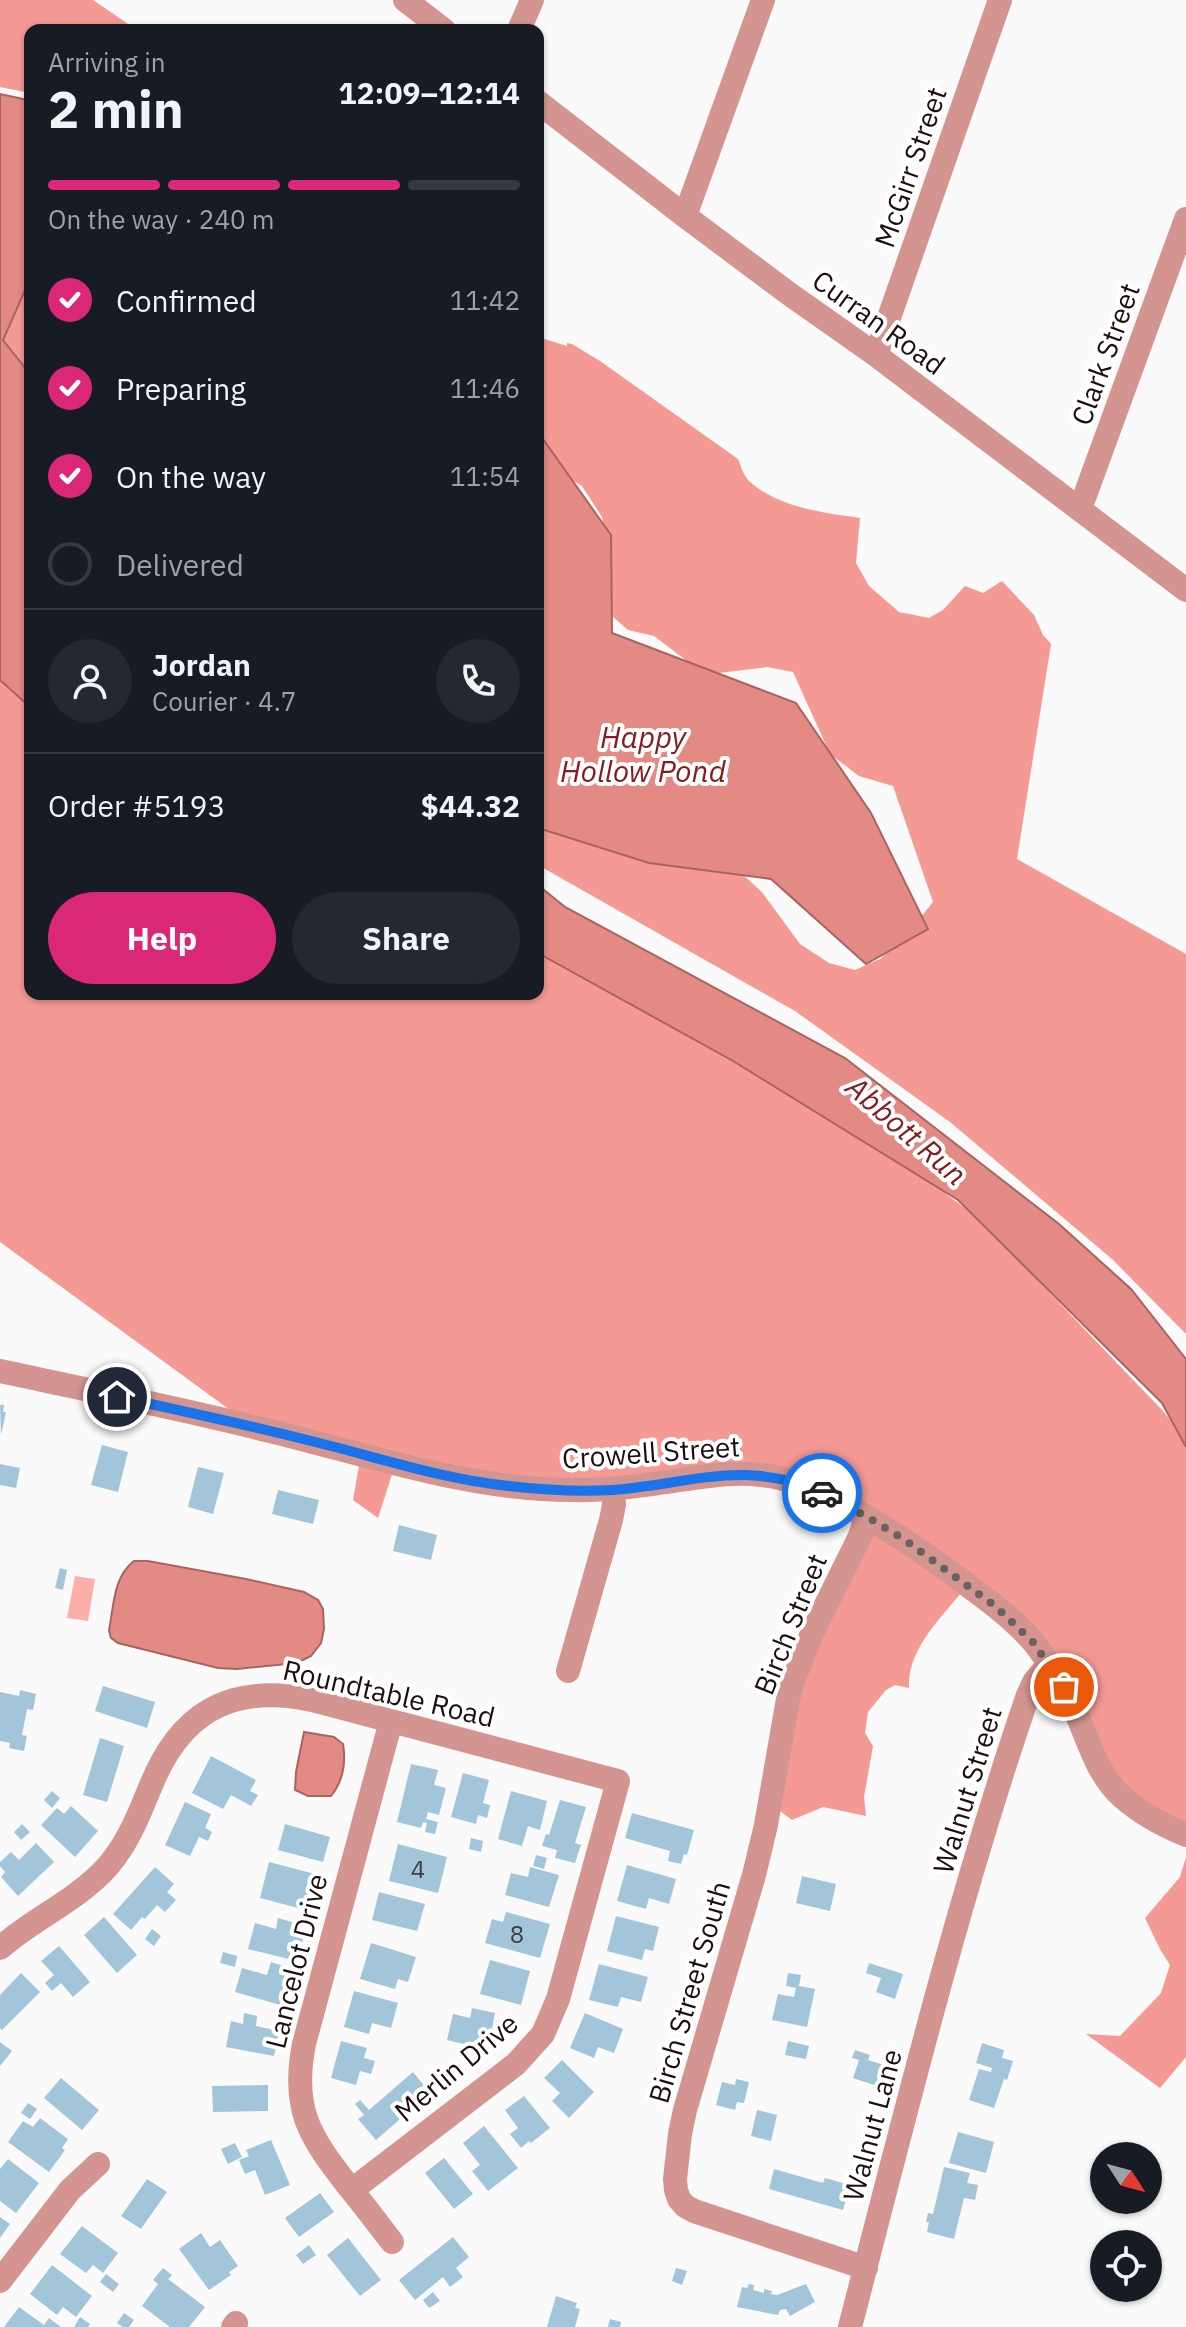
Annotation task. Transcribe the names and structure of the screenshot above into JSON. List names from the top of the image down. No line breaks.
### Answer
{"streets":{"street":["McGirr Street","Curran Road","Clark Street","Crowell Street","Birch Street","Roundtable Road","Walnut Street","Lancelot Drive","Birch Street South","Merlin Drive","Walnut Lane"]},"crossings":[["McGirr Street","Curran Road"],["Curran Road","Clark Street"],["Crowell Street","Birch Street"],["Crowell Street","Walnut Street"],["Birch Street","Birch Street South"],["Roundtable Road","Lancelot Drive"],["Roundtable Road","Merlin Drive"],["Walnut Street","Walnut Lane"],["Lancelot Drive","Merlin Drive"],["Birch Street South","Walnut Lane"]],"water":["Happy Hollow Pond","Abbott Run"],"house_numbers":["4","8"],"north":"bottom right","page":{"heading":["2 min","Arriving in","12:09–12:14"],"panel":["Jordan","Courier · 4.7","Order #5193","$44.32"],"bar":"On the way · 240 m","list":[["Confirmed","11:42"],["Preparing","11:46"],["On the way","11:54"],"Delivered"],"buttons":["Help","Share"]}}
